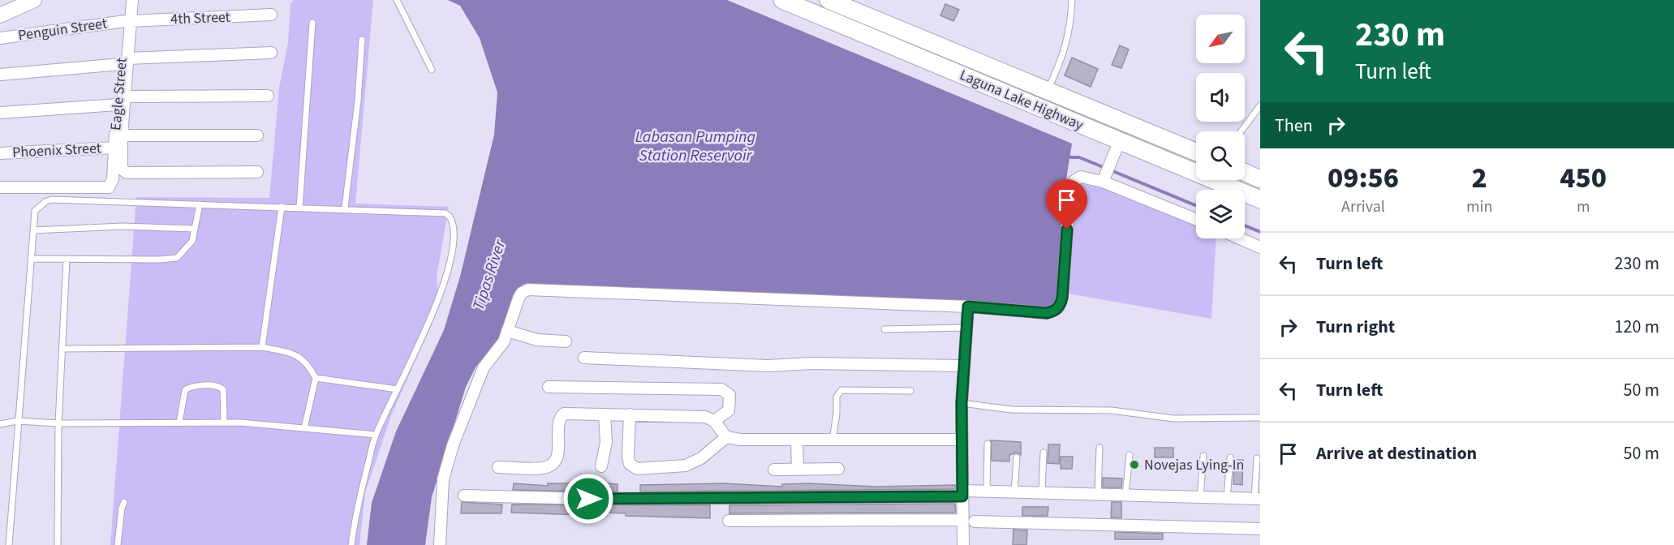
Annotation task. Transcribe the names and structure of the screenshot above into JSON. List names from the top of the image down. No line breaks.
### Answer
{"streets":{"main road":["Laguna Lake Highway"],"street":["4th Street","Penguin Street","Eagle Street","Phoenix Street"]},"crossings":[["4th Street","Penguin Street"],["4th Street","Eagle Street"],["Penguin Street","Eagle Street"],["Eagle Street","Phoenix Street"]],"water":["Labasan Pumping Station Reservoir","Tipas River"],"places":["Novejas Lying-In"],"north":"bottom left","page":{"turn":["230 m","Turn left"],"then":"Then","eta":["09:56","Arrival","2","min","450","m"],"list":[{"name":"Turn left","value":"230 m"},{"name":"Turn right","value":"120 m"},{"name":"Turn left","value":"50 m"},{"name":"Arrive at destination","value":"50 m"}]}}
